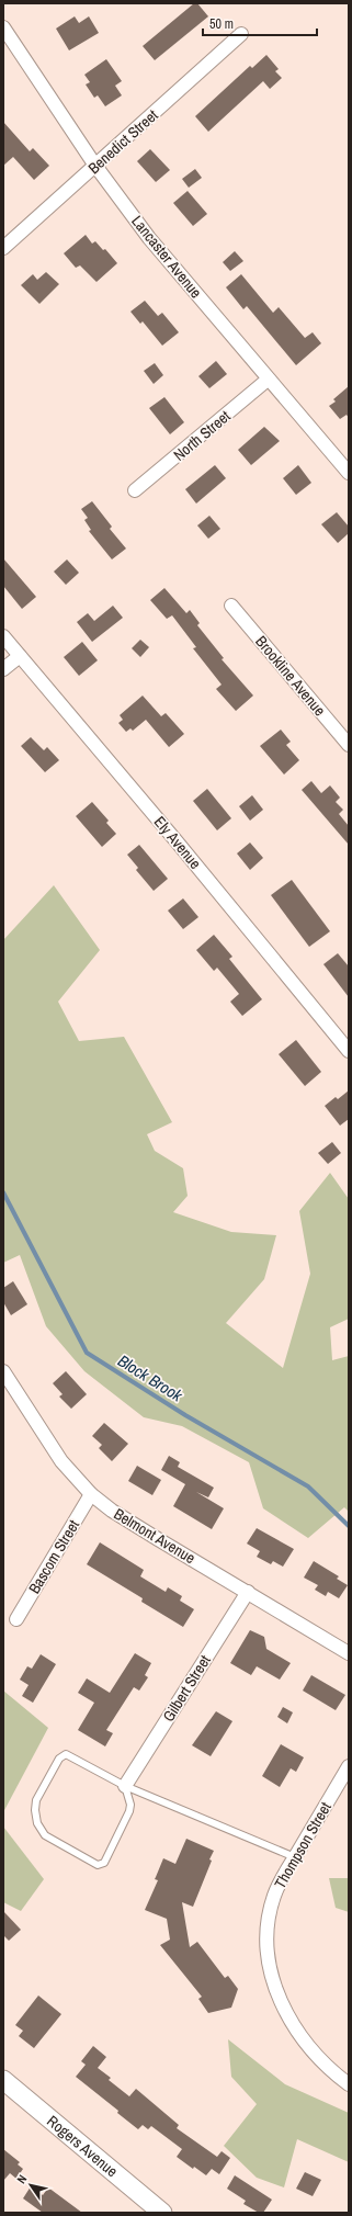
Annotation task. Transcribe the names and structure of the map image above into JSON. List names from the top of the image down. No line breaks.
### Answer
{"streets":{"main road":["Rogers Avenue"],"street":["Benedict Street","Lancaster Avenue","North Street","Brookline Avenue","Ely Avenue","Belmont Avenue","Bascom Street","Gilbert Street","Thompson Street"]},"crossings":[["Benedict Street","Lancaster Avenue"],["Lancaster Avenue","North Street"],["Belmont Avenue","Bascom Street"],["Belmont Avenue","Gilbert Street"]],"water":["Block Brook"],"scale_bar":"50 m","north":"top left"}
